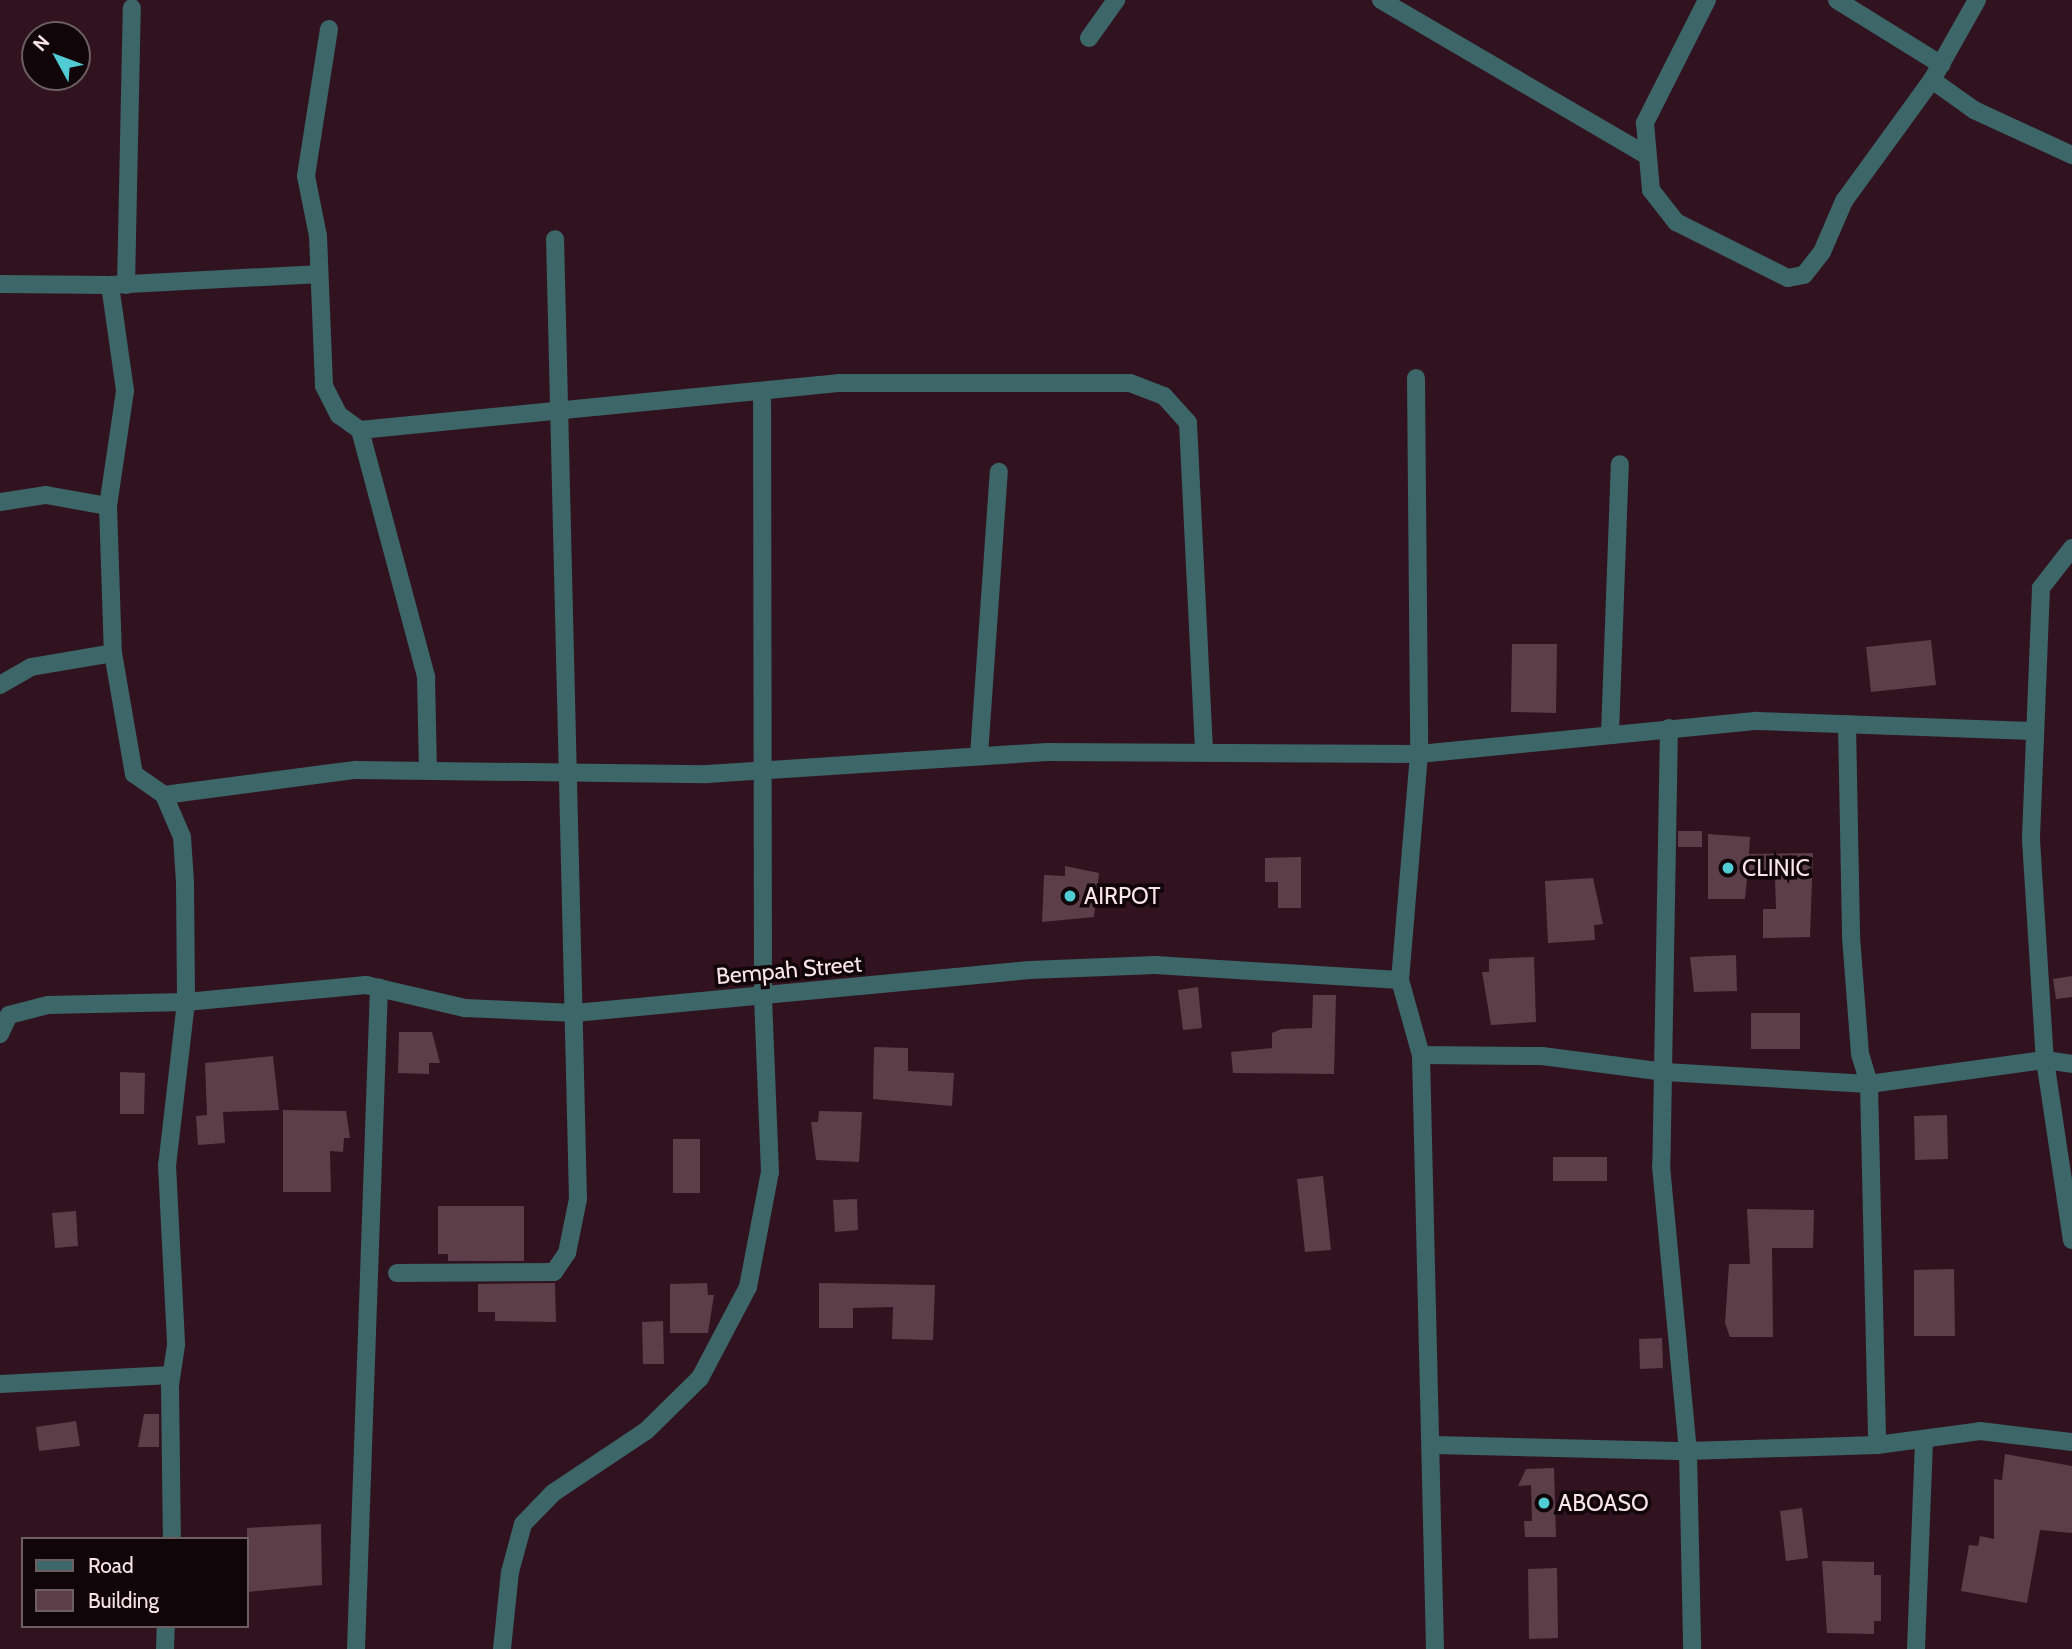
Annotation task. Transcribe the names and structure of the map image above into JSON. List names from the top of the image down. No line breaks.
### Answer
{"streets":{"street":["Bempah Street"]},"places":["CLINIC","AIRPOT","ABOASO"],"legend":["Road","Building"],"north":"top left"}
